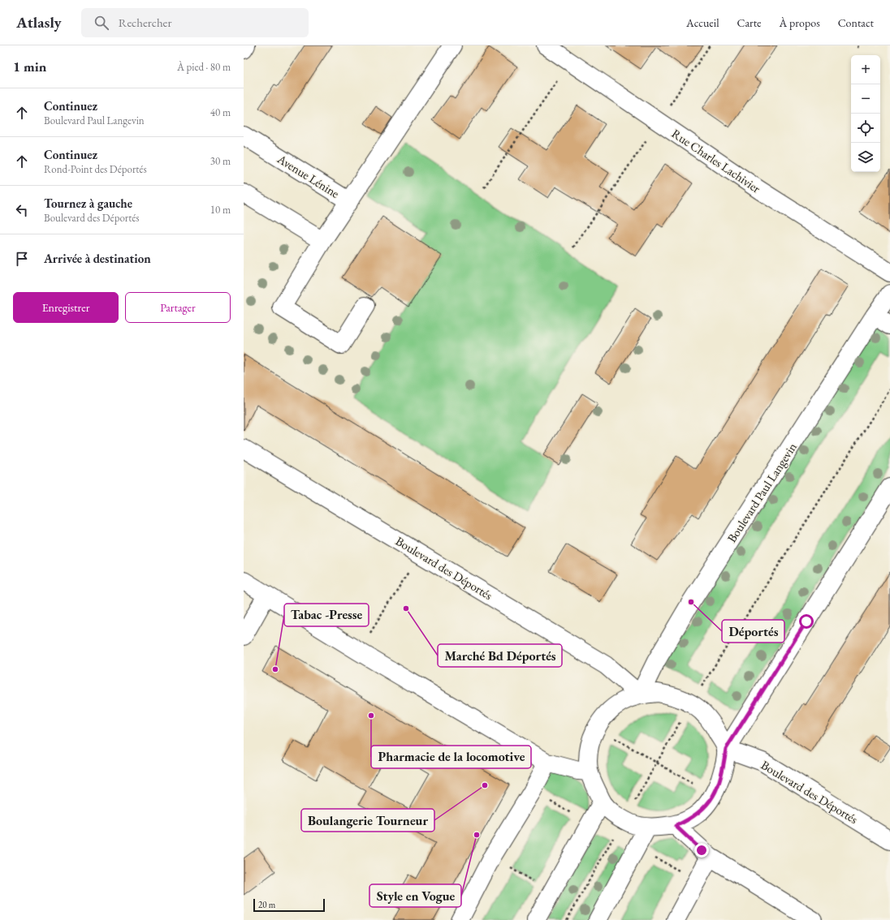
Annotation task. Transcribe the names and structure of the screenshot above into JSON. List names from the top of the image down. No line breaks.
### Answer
{"streets":{"street":["Rue Charles Lachivier","Avenue Lénine","Boulevard Paul Langevin","Boulevard des Déportés"]},"crossings":[["Boulevard Paul Langevin","Boulevard des Déportés"]],"places":["Déportés","Marché Bd Déportés","Tabac -Presse","Pharmacie de la locomotive","Boulangerie Tourneur","Style en Vogue"],"scale_bar":"20 m","page":{"header":"Atlasly","search":"Rechercher","nav":["Accueil","Carte","À propos","Contact"],"heading":["1 min","À pied · 80 m"],"map_buttons":["+","−"],"list":[["Continuez","Boulevard Paul Langevin","40 m"],["Continuez","Rond-Point des Déportés","30 m"],["Tournez à gauche","Boulevard des Déportés","10 m"],"Arrivée à destination"],"buttons":["Enregistrer","Partager"],"scale":"20 m"}}
